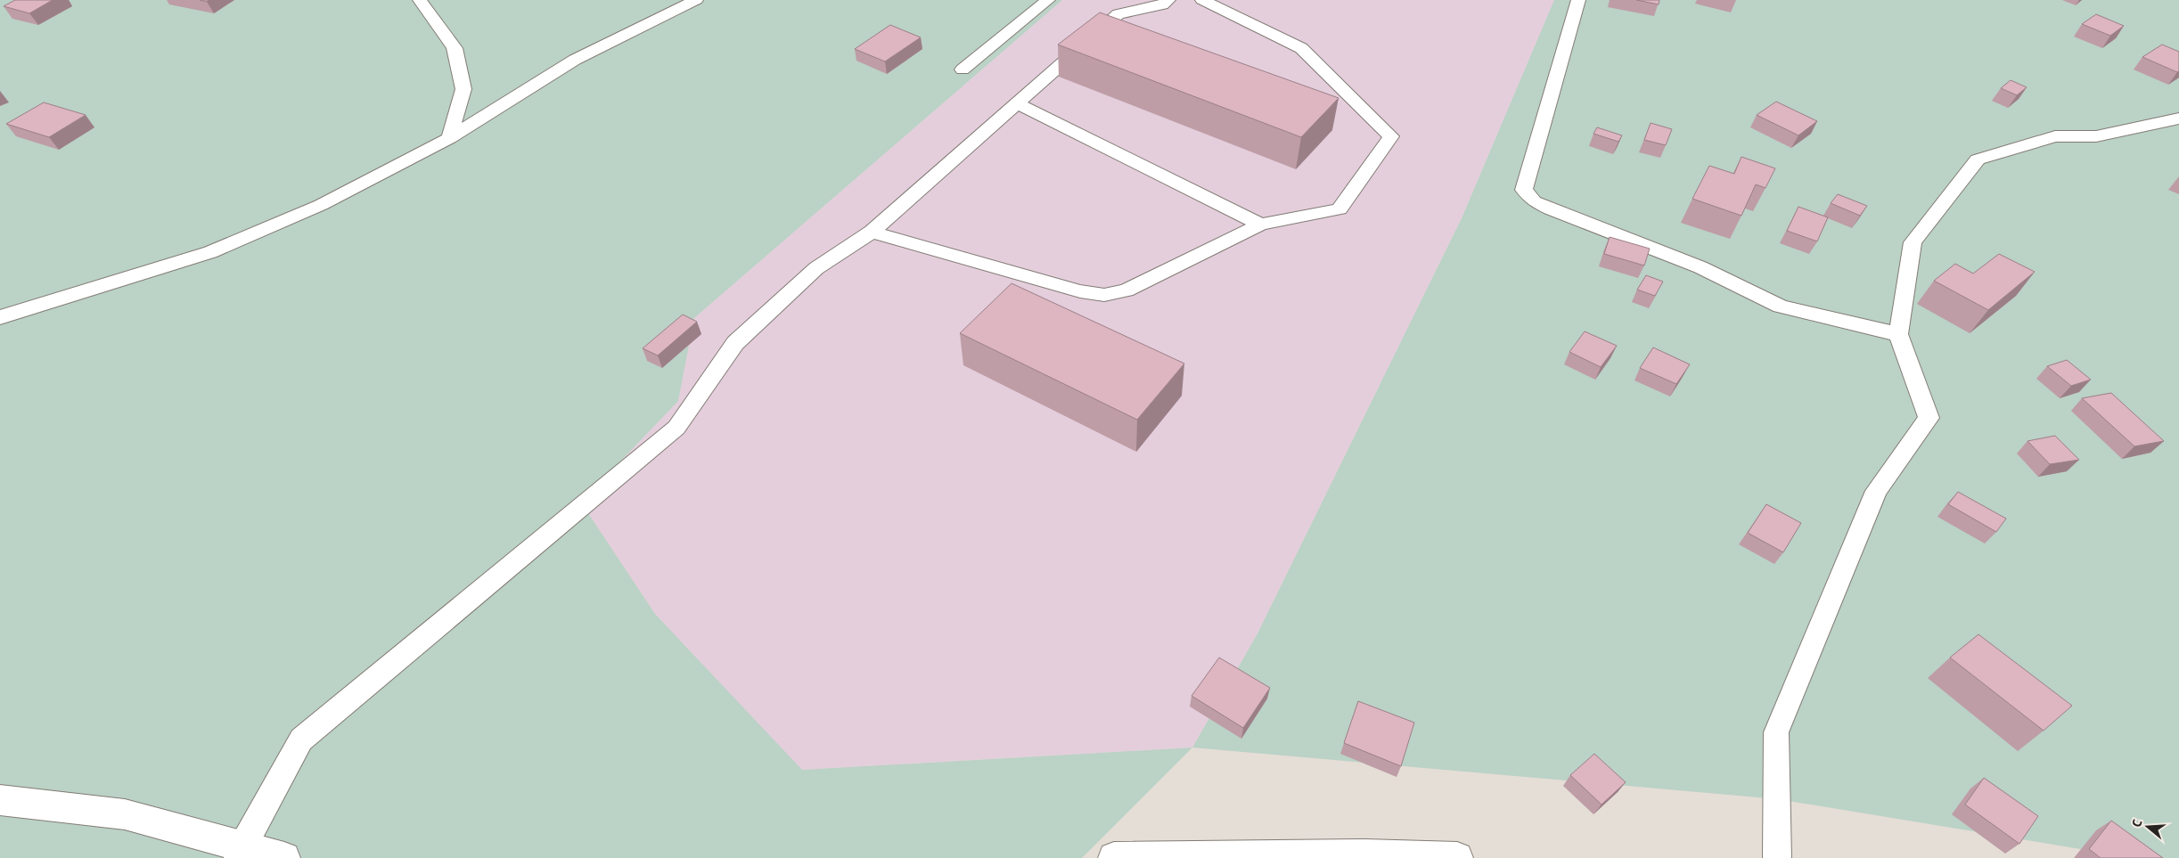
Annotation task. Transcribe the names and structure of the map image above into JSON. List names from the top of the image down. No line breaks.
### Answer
{"north":"left"}
